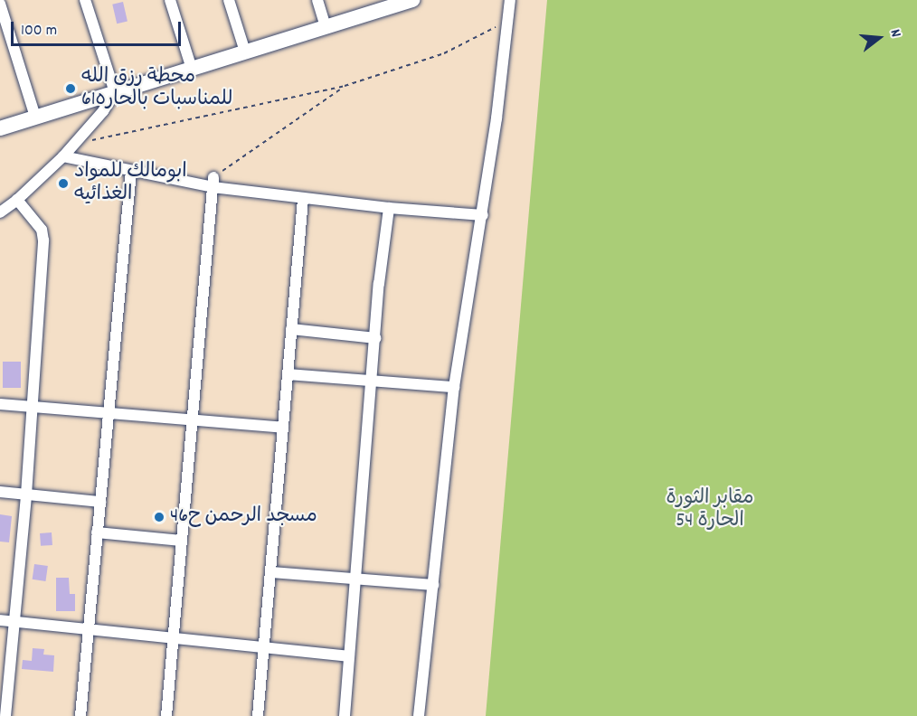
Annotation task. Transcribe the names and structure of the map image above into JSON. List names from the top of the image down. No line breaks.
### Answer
{"parks":["مقابر الثورة الحارة 54"],"places":["محطة رزق الله للمناسبات بالحاره61","ابومالك للمواد الغذائيه","مسجد الرحمن ح46"],"scale_bar":"100 m","north":"right"}
